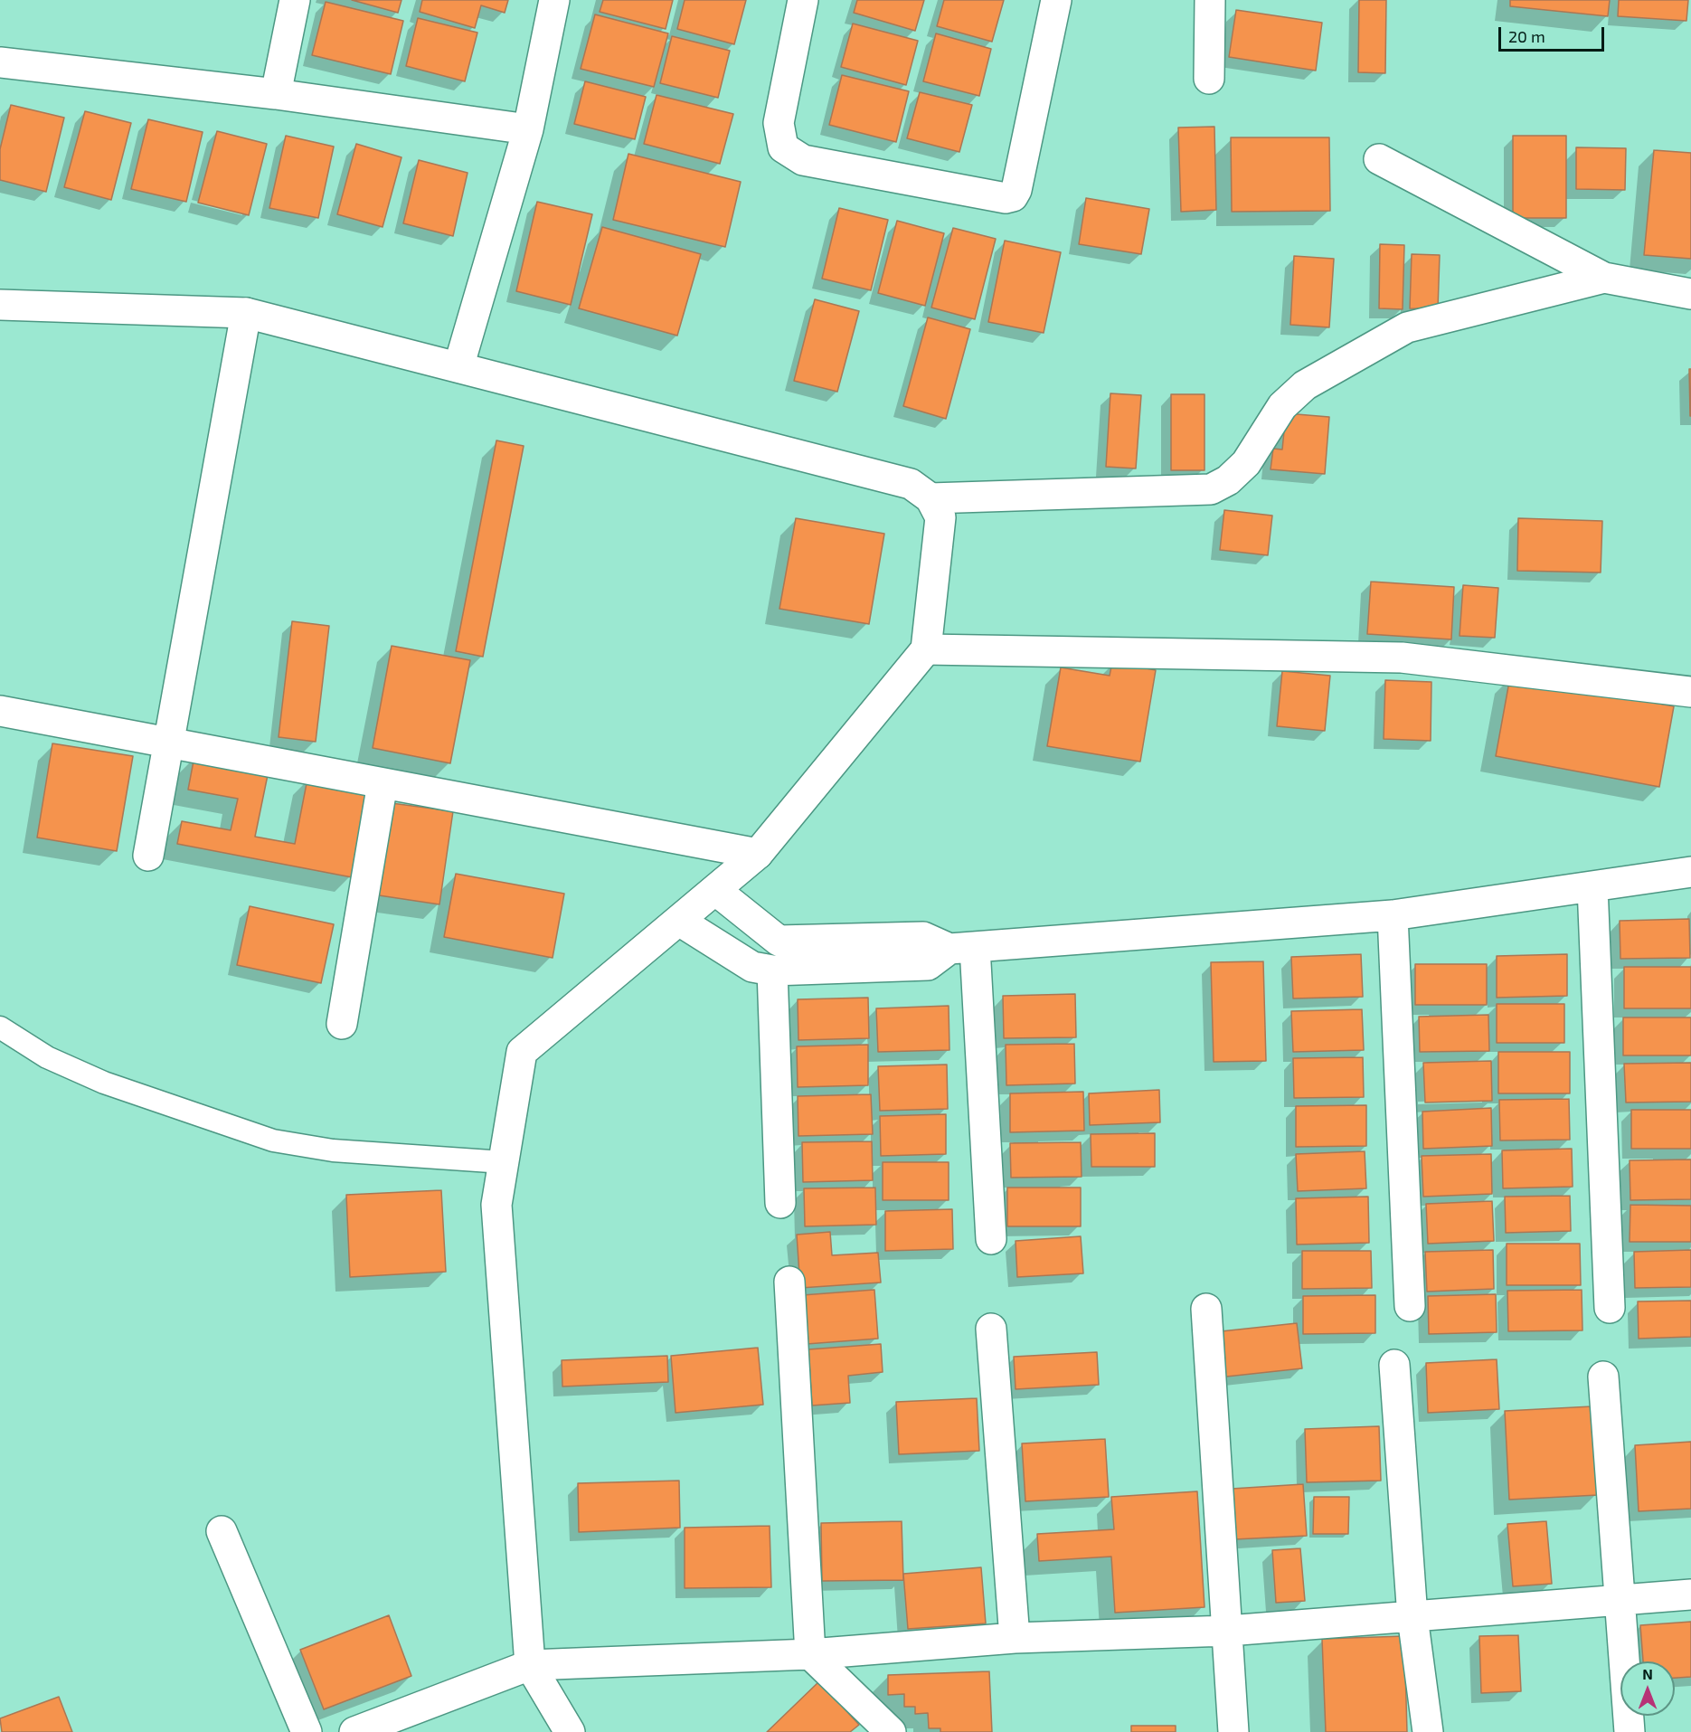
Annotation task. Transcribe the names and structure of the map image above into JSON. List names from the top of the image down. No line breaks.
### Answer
{"scale_bar":"20 m","north":"top"}
